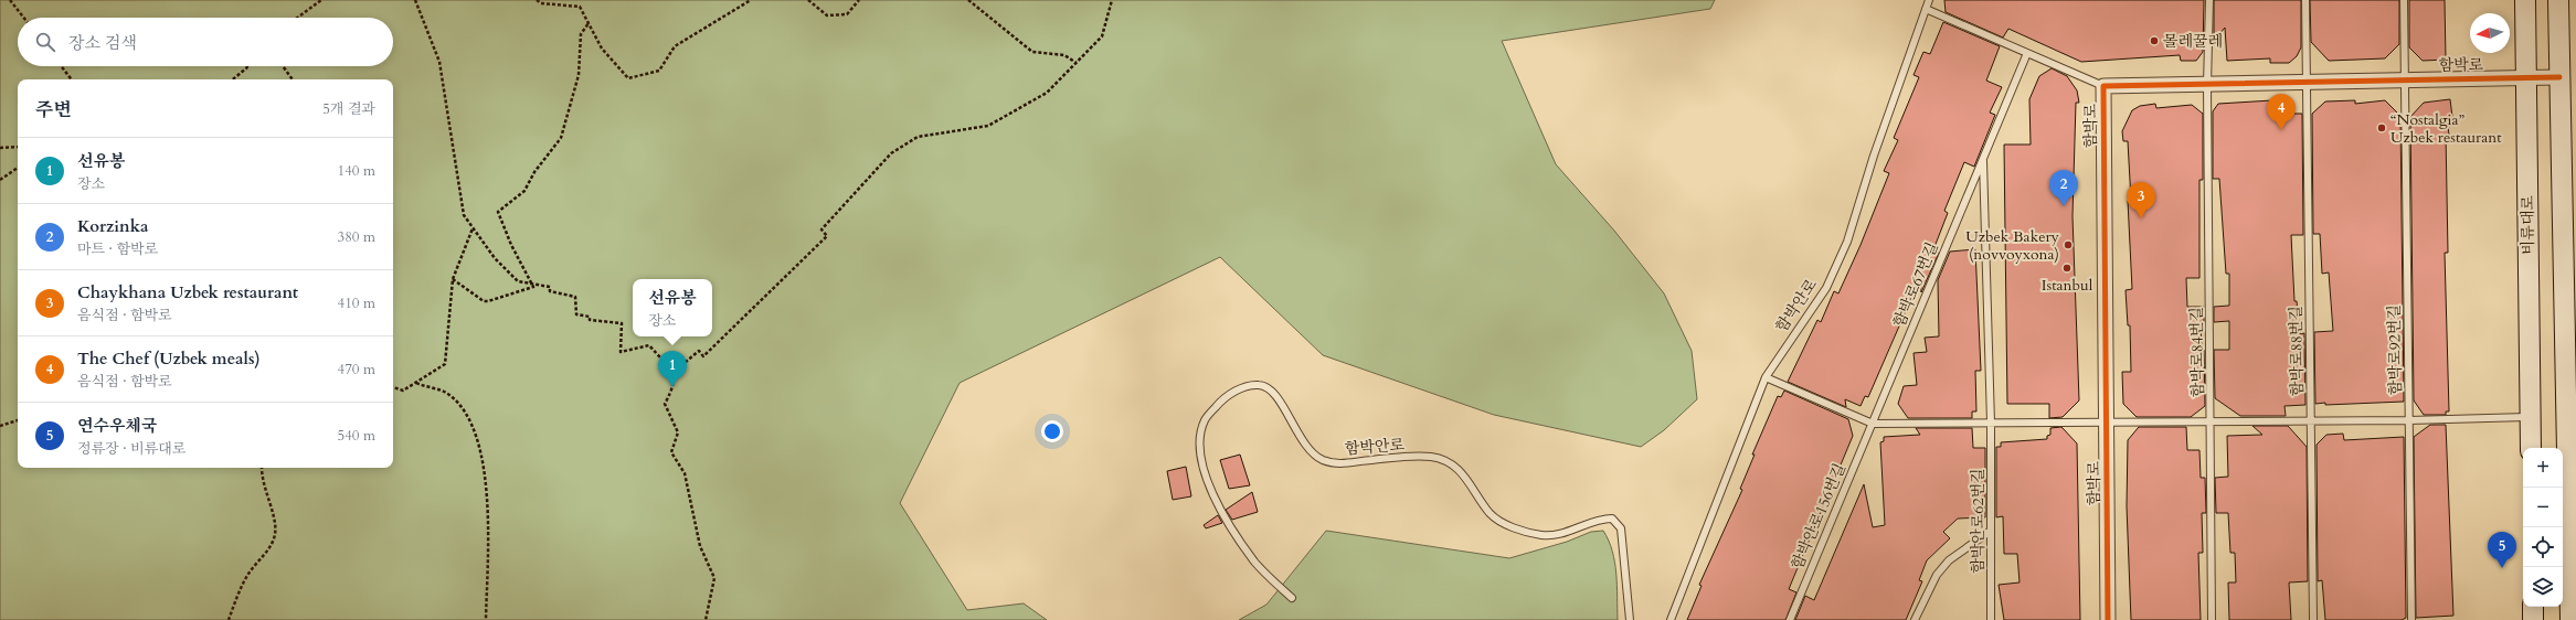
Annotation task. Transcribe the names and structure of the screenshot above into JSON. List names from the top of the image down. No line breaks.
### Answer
{"streets":{"main road":["비류대로"],"street":["함박로"],"lane":["함박로67번길","함박안로","함박로92번길","함박로88번길","함박로84번길","함박안로156번길","함박안로62번길"]},"crossings":[["함박로","비류대로"],["함박로","함박로92번길"],["함박로","함박로88번길"],["함박로","함박로84번길"],["함박로67번길","함박안로156번길"],["함박로67번길","함박안로62번길"]],"places":["몰레꿀레","“Nostalgia” Uzbek restaurant","Uzbek Bakery (novvoyxona)","Istanbul"],"north":"left","page":{"search":"장소 검색","heading":["주변","5개 결과"],"pins":["4","2","3","1","5"],"list":[{"mark":"1","name":"선유봉","note":"장소","value":"140 m"},{"mark":"2","name":"Korzinka","note":"마트 · 함박로","value":"380 m"},{"mark":"3","name":"Chaykhana Uzbek restaurant","note":"음식점 · 함박로","value":"410 m"},{"mark":"4","name":"The Chef (Uzbek meals)","note":"음식점 · 함박로","value":"470 m"},{"mark":"5","name":"연수우체국","note":"정류장 · 비류대로","value":"540 m"}],"popup":["선유봉","장소"],"map_buttons":["+","−"]}}
